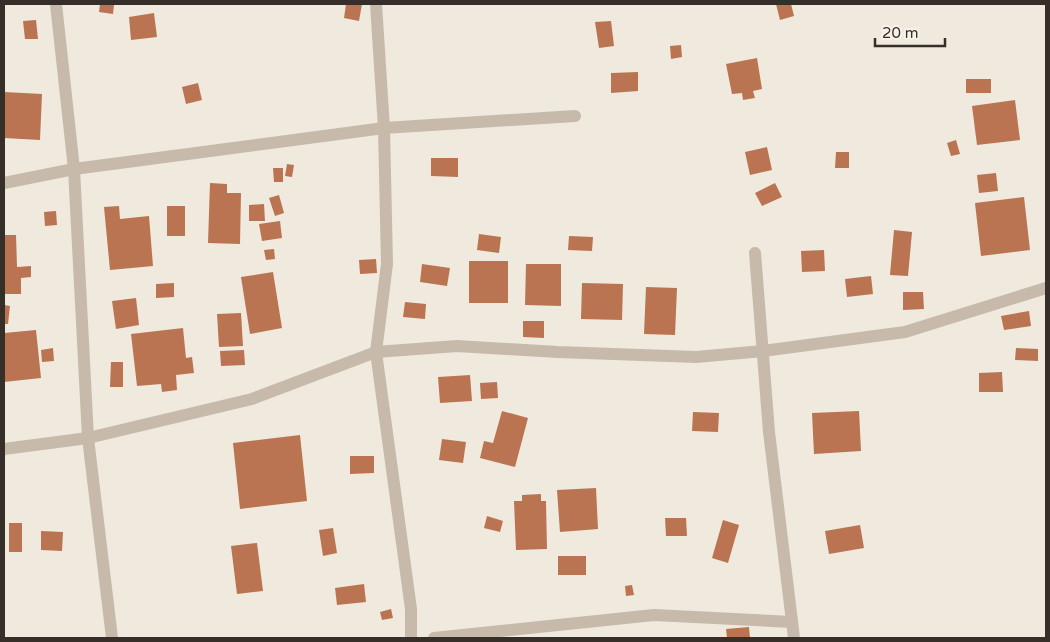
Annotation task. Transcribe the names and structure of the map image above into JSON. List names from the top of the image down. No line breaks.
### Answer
{"scale_bar":"20 m"}
